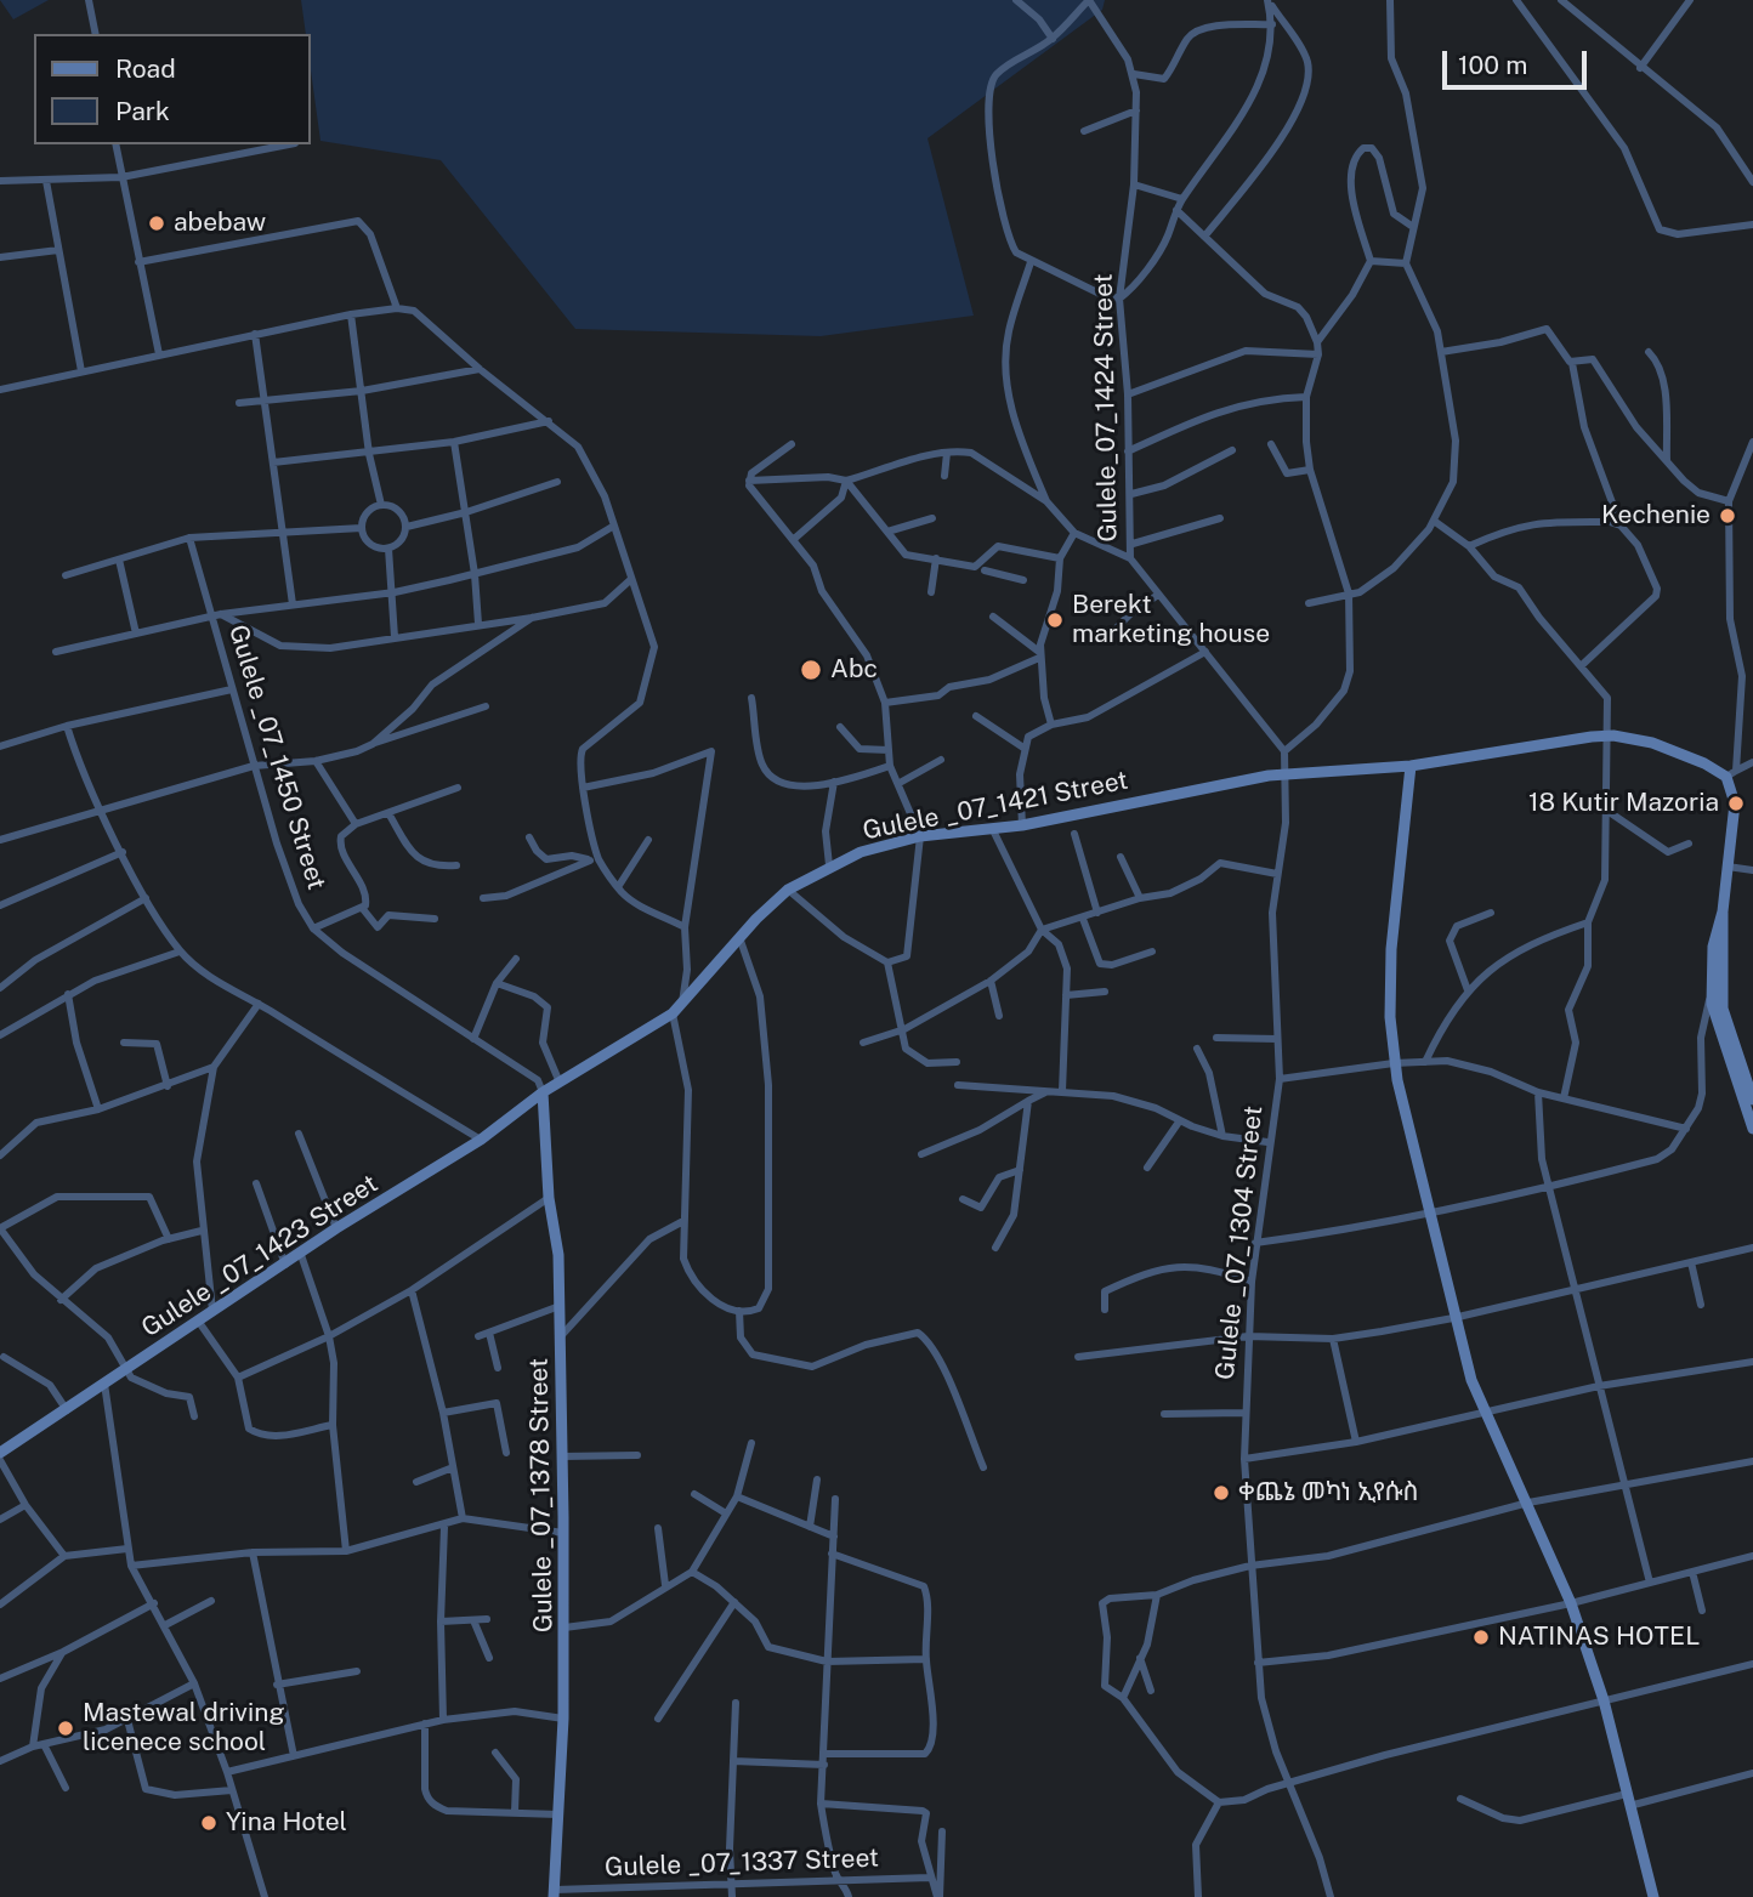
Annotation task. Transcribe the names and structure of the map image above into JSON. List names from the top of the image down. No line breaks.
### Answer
{"streets":{"main road":["Gulele _07_1421 Street","Gulele _07_1423 Street","Gulele _07_1378 Street"],"street":["Gulele_07_1424 Street","Gulele _07_1450 Street","Gulele _07_1304 Street","Gulele _07_1337 Street"]},"crossings":[["Gulele _07_1450 Street","Gulele _07_1421 Street"],["Gulele _07_1450 Street","Gulele _07_1423 Street"],["Gulele _07_1450 Street","Gulele _07_1378 Street"],["Gulele _07_1421 Street","Gulele _07_1304 Street"],["Gulele _07_1421 Street","Gulele _07_1423 Street"],["Gulele _07_1421 Street","Gulele _07_1378 Street"],["Gulele _07_1423 Street","Gulele _07_1378 Street"],["Gulele _07_1378 Street","Gulele _07_1337 Street"]],"places":["abebaw","Kechenie","Berekt marketing house","Abc","18 Kutir Mazoria","ቀጨኔ መካነ ኢየሱስ","NATINAS HOTEL","Mastewal driving licenece school","Yina Hotel"],"legend":["Road","Park"],"scale_bar":"100 m"}
